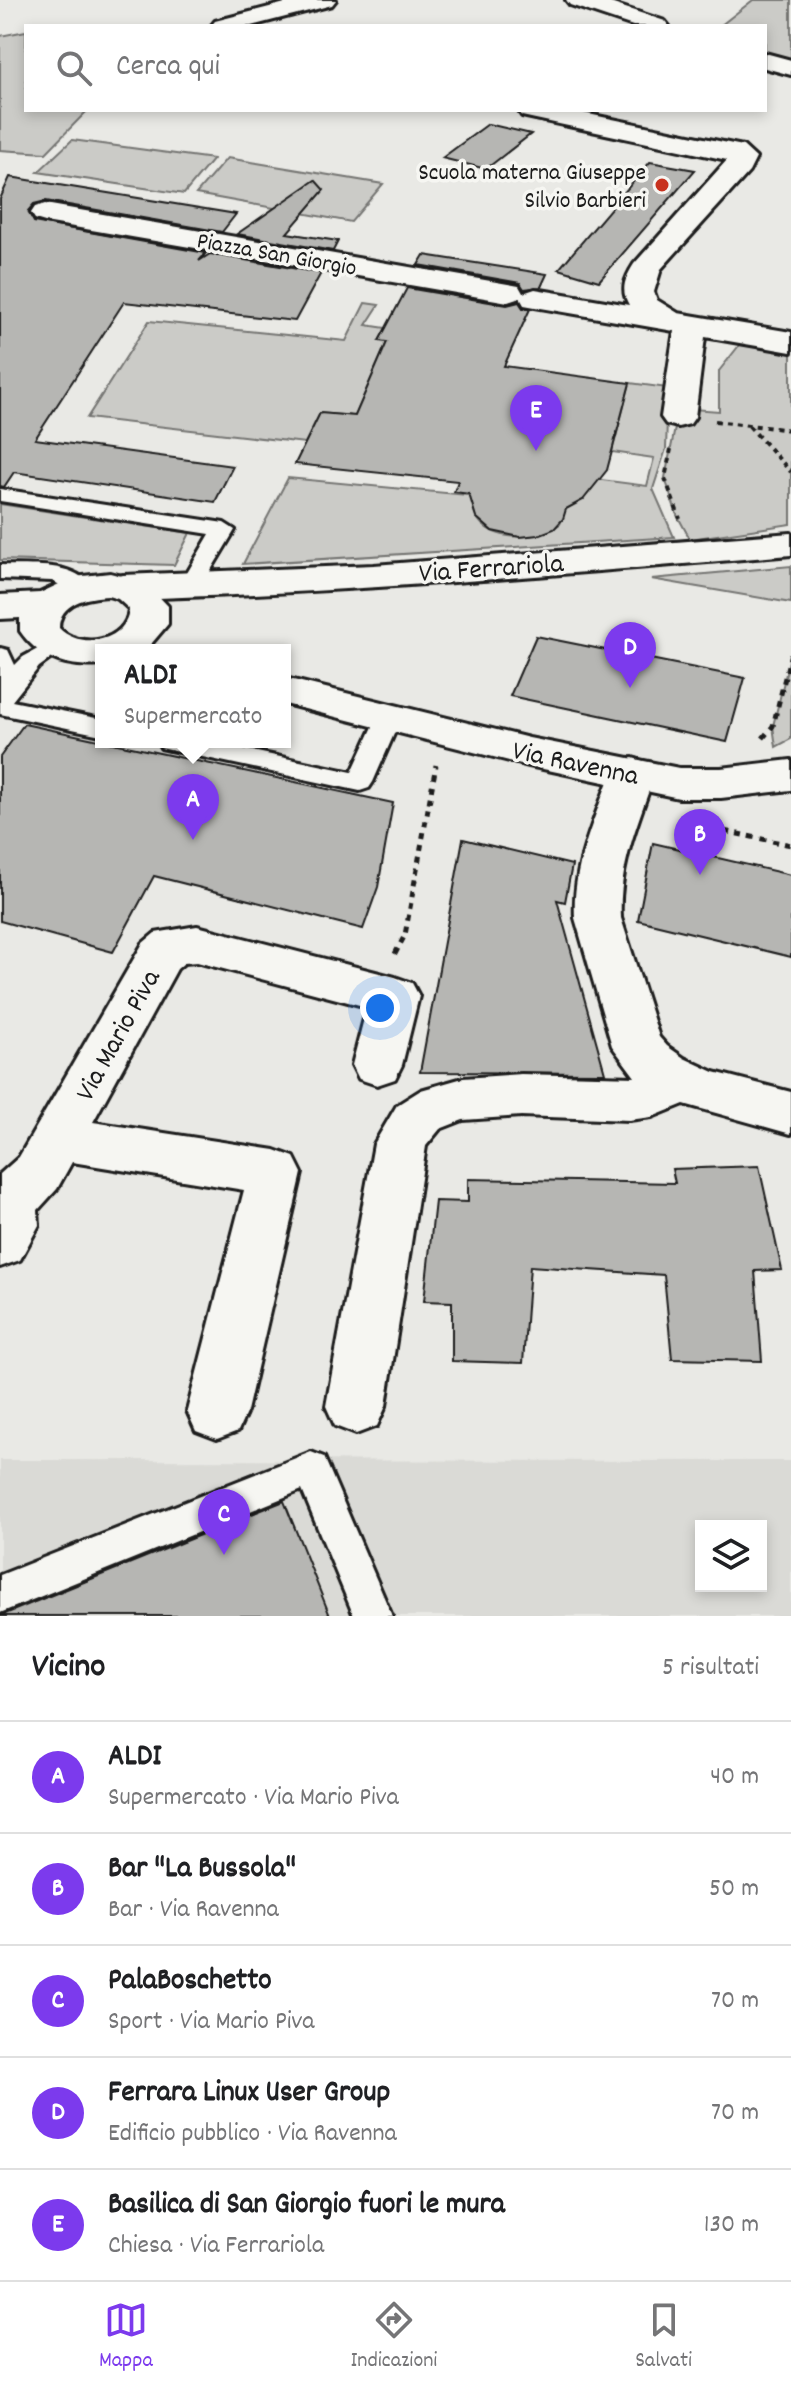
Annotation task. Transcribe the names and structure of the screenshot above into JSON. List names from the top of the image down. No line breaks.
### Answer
{"streets":{"street":["Piazza San Giorgio","Via Ferrariola","Via Ravenna","Via Mario Piva"]},"places":["Scuola materna Giuseppe Silvio Barbieri"],"page":{"search":"Cerca qui","pins":["E","D","A","B","C"],"popup":["ALDI","Supermercato"],"heading":["Vicino","5 risultati"],"list":[{"mark":"A","name":"ALDI","note":"Supermercato · Via Mario Piva","value":"40 m"},{"mark":"B","name":"Bar \"La Bussola\"","note":"Bar · Via Ravenna","value":"50 m"},{"mark":"C","name":"PalaBoschetto","note":"Sport · Via Mario Piva","value":"70 m"},{"mark":"D","name":"Ferrara Linux User Group","note":"Edificio pubblico · Via Ravenna","value":"70 m"},{"mark":"E","name":"Basilica di San Giorgio fuori le mura","note":"Chiesa · Via Ferrariola","value":"130 m"}],"nav":["Mappa","Indicazioni","Salvati"]}}
